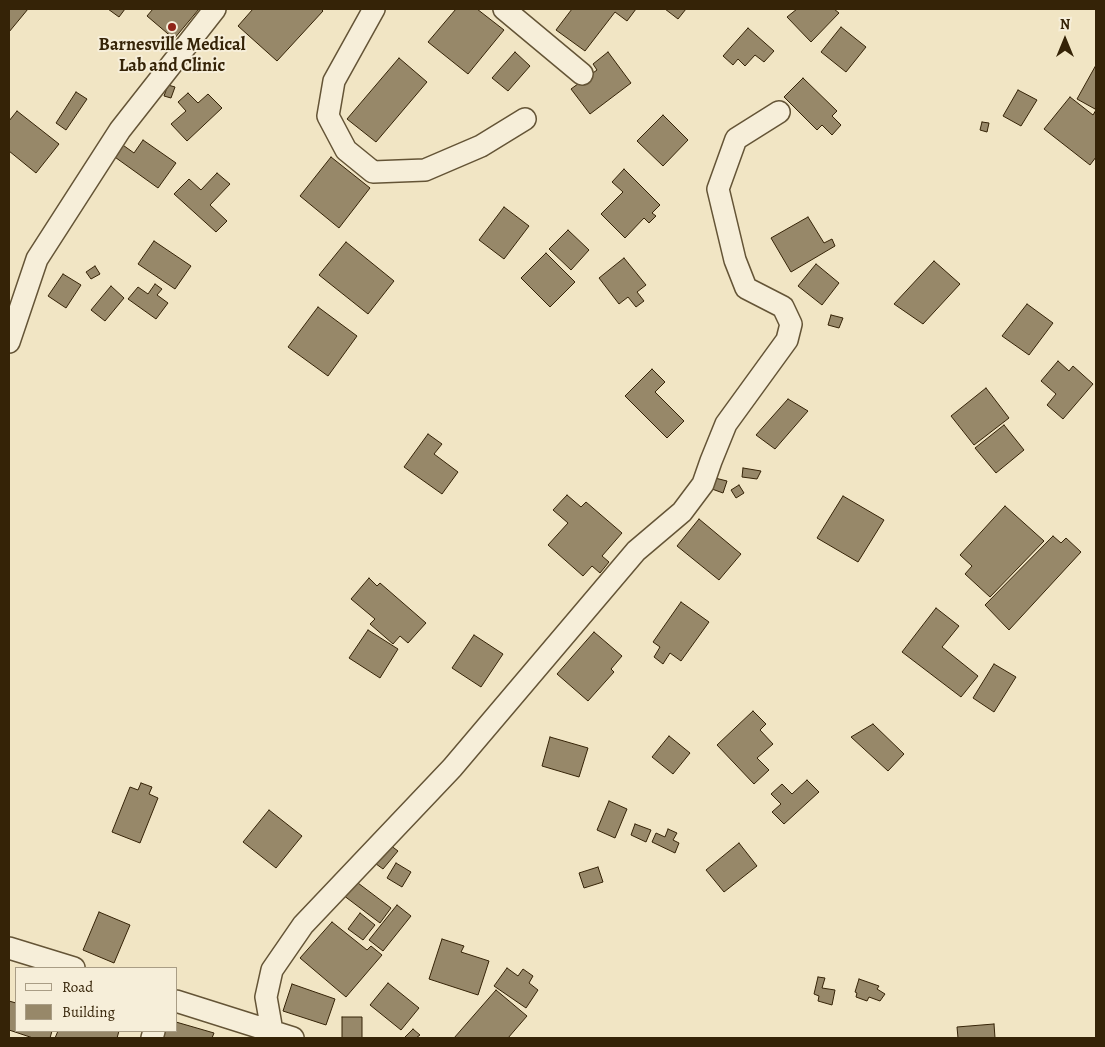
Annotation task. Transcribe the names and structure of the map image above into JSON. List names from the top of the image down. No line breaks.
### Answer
{"places":["Barnesville Medical Lab and Clinic"],"legend":["Road","Building"],"north":"top"}
